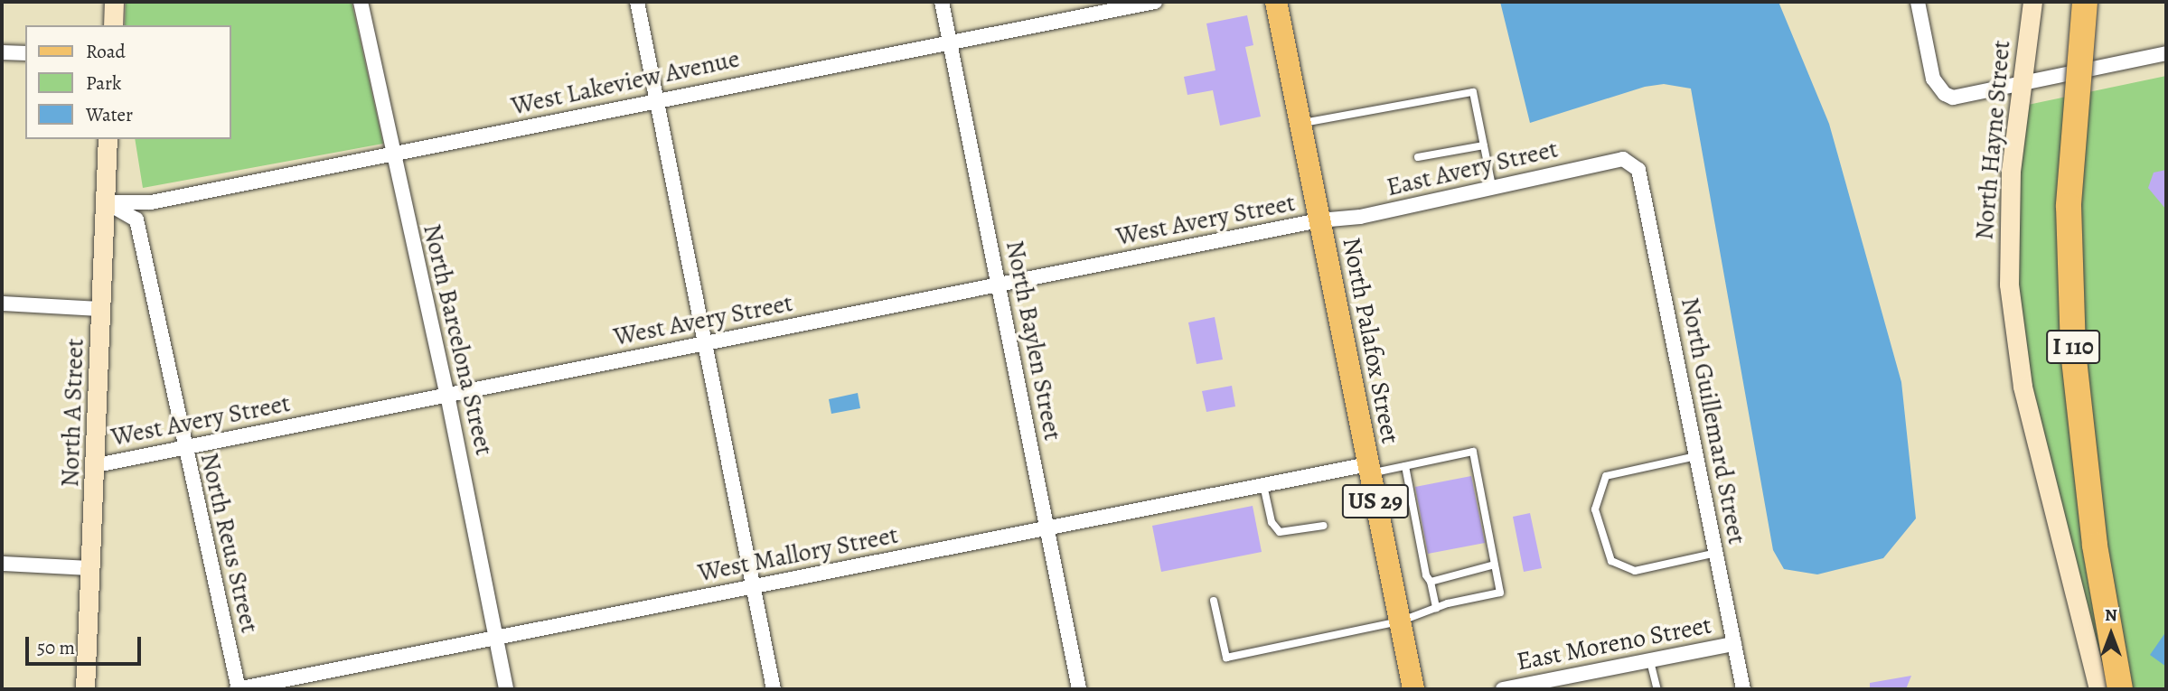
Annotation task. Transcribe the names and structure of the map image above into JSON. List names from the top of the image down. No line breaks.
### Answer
{"streets":{"highway":["I 110"],"main road":["North Palafox Street","US 29"],"street":["West Lakeview Avenue","North Hayne Street","East Avery Street","West Avery Street","North Barcelona Street","North Baylen Street","North A Street","North Guillemard Street","North Reus Street","West Mallory Street","East Moreno Street"]},"crossings":[["West Lakeview Avenue","North Barcelona Street"],["West Lakeview Avenue","North Baylen Street"],["West Lakeview Avenue","North A Street"],["West Lakeview Avenue","North Reus Street"],["East Avery Street","West Avery Street"],["East Avery Street","North Palafox Street"],["East Avery Street","North Guillemard Street"],["West Avery Street","North Barcelona Street"],["West Avery Street","North Baylen Street"],["West Avery Street","North Palafox Street"],["West Avery Street","North A Street"],["West Avery Street","North Reus Street"],["North Barcelona Street","West Mallory Street"],["North Baylen Street","West Mallory Street"],["North Palafox Street","West Mallory Street"],["North A Street","North Reus Street"],["North Guillemard Street","East Moreno Street"],["North Reus Street","West Mallory Street"]],"legend":["Road","Park","Water"],"scale_bar":"50 m","north":"top"}
